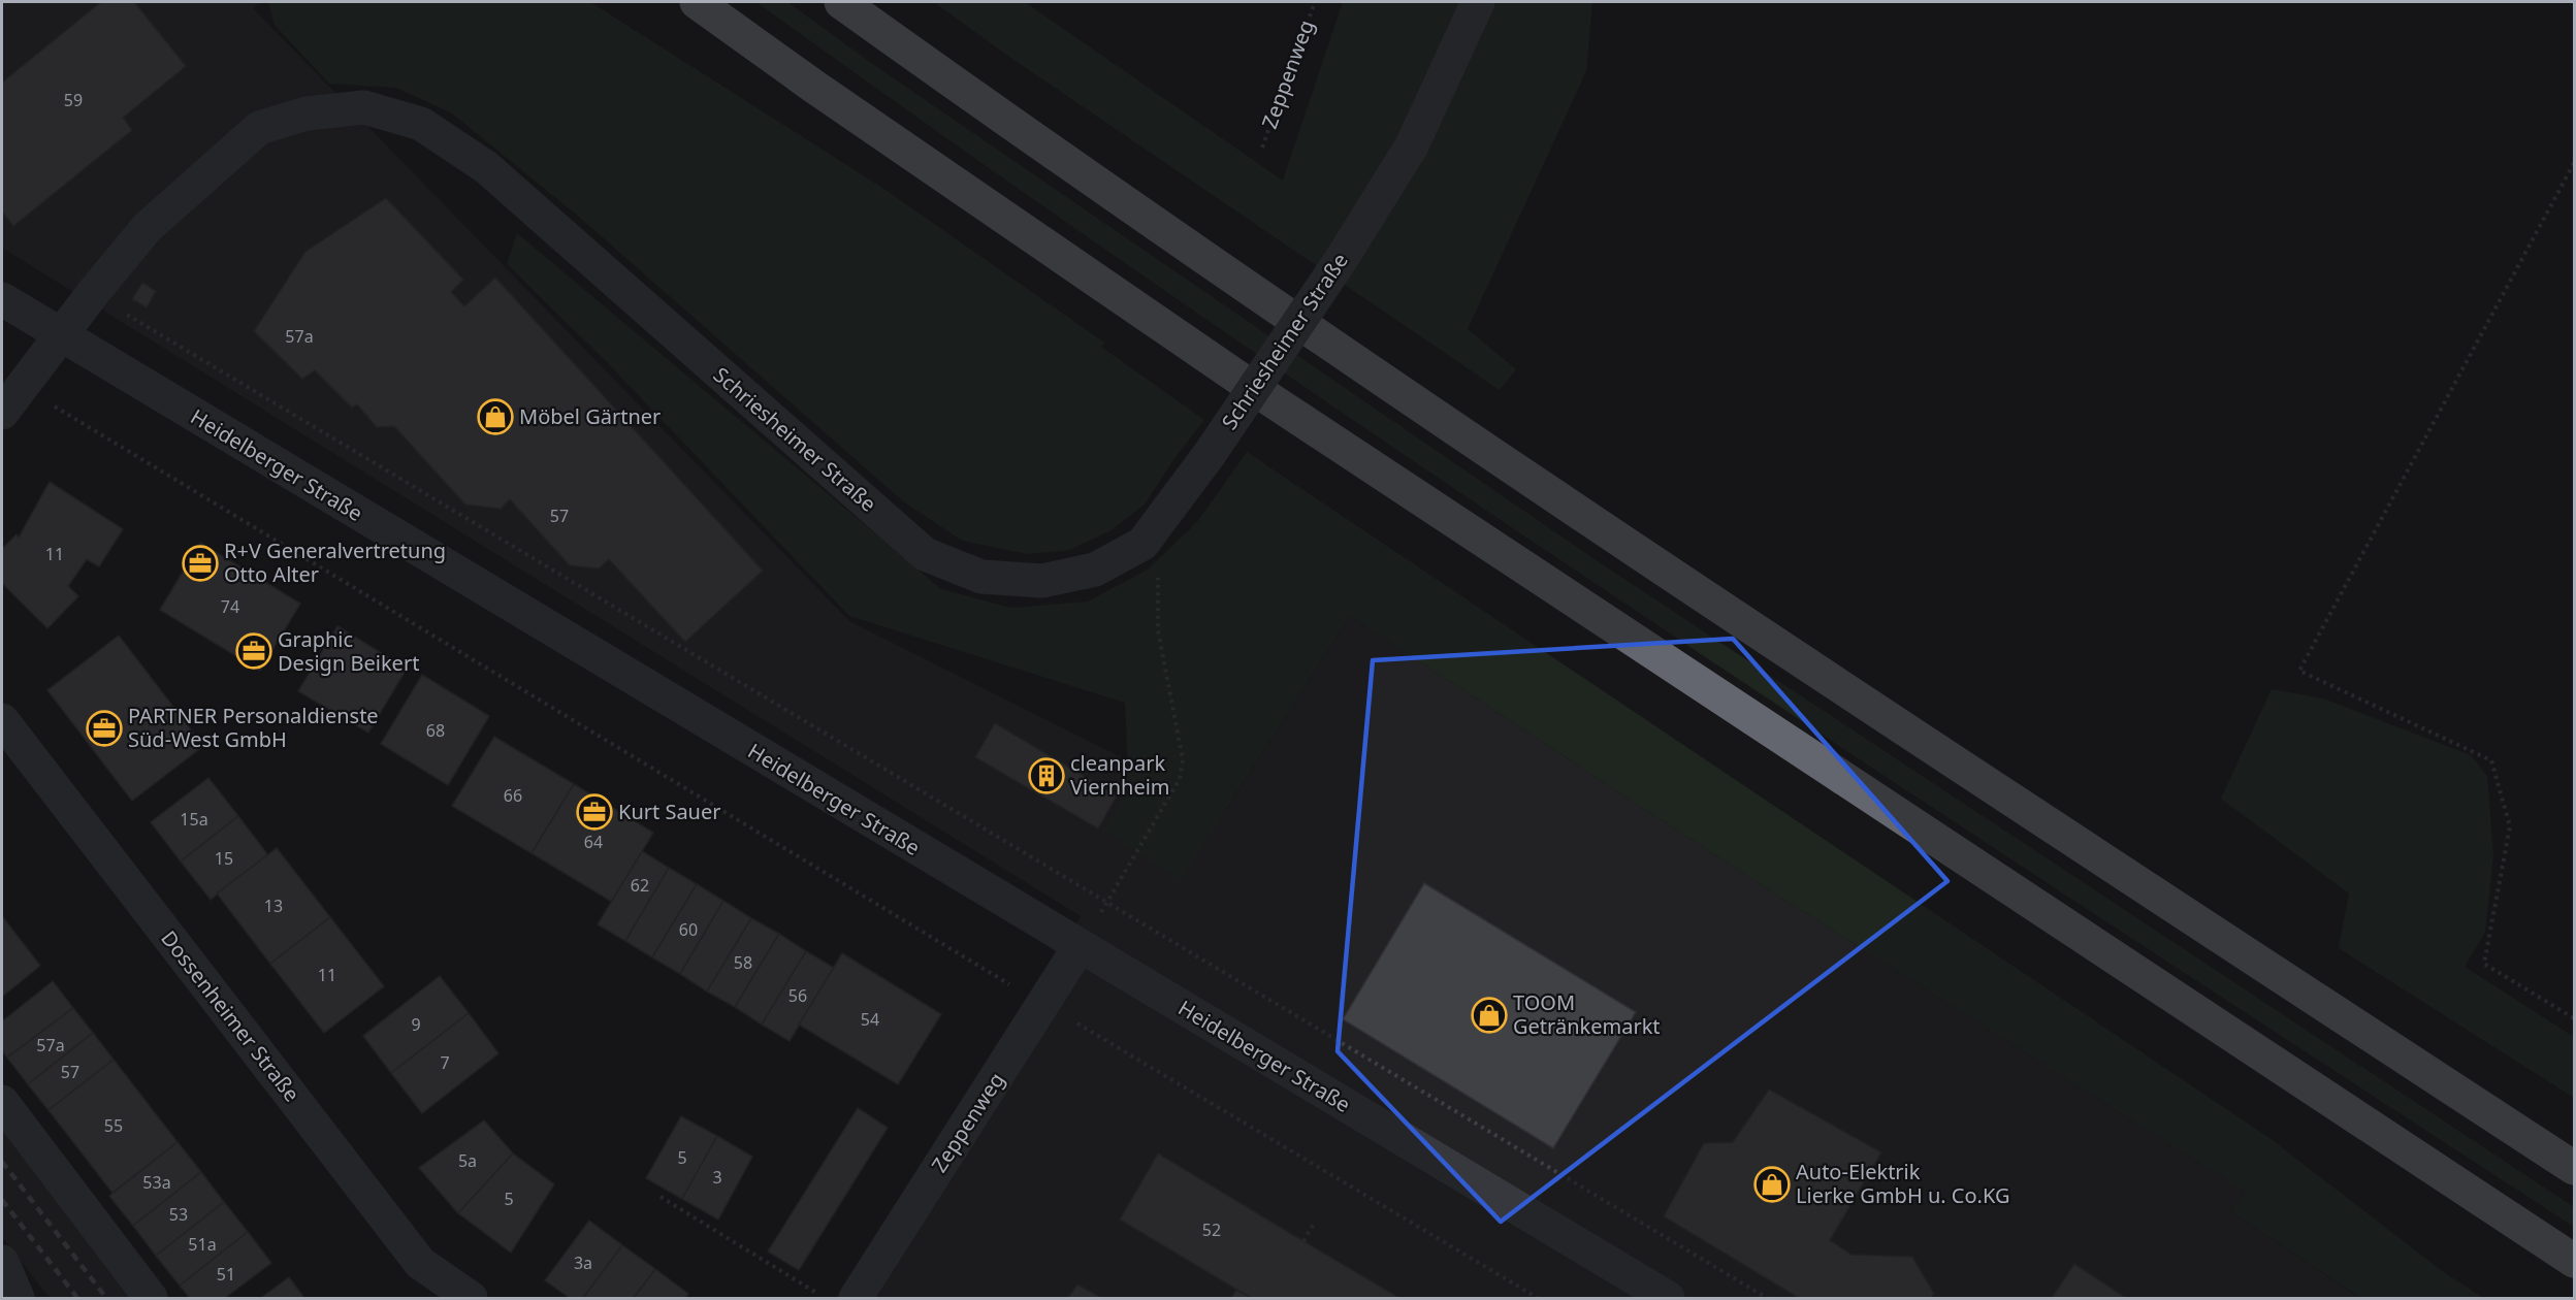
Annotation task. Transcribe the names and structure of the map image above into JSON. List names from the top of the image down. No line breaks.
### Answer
{"streets":{"street":["Zeppenweg","Schriesheimer Straße","Heidelberger Straße","Dossenheimer Straße"]},"crossings":[["Zeppenweg","Heidelberger Straße"],["Schriesheimer Straße","Heidelberger Straße"]],"places":{"shop":["Möbel Gärtner","TOOM Getränkemarkt","Auto-Elektrik Lierke GmbH u. Co.KG"],"office":["R+V Generalvertretung Otto Alter","Graphic Design Beikert","PARTNER Personaldienste Süd-West GmbH","Kurt Sauer"],"building":["cleanpark Viernheim"]},"house_numbers":["59","57a","57","11","74","68","66","15a","64","15","62","13","60","58","11","56","54","9","57a","7","57","55","5","5a","3","53a","5","53","52","51a","3a","51"]}
